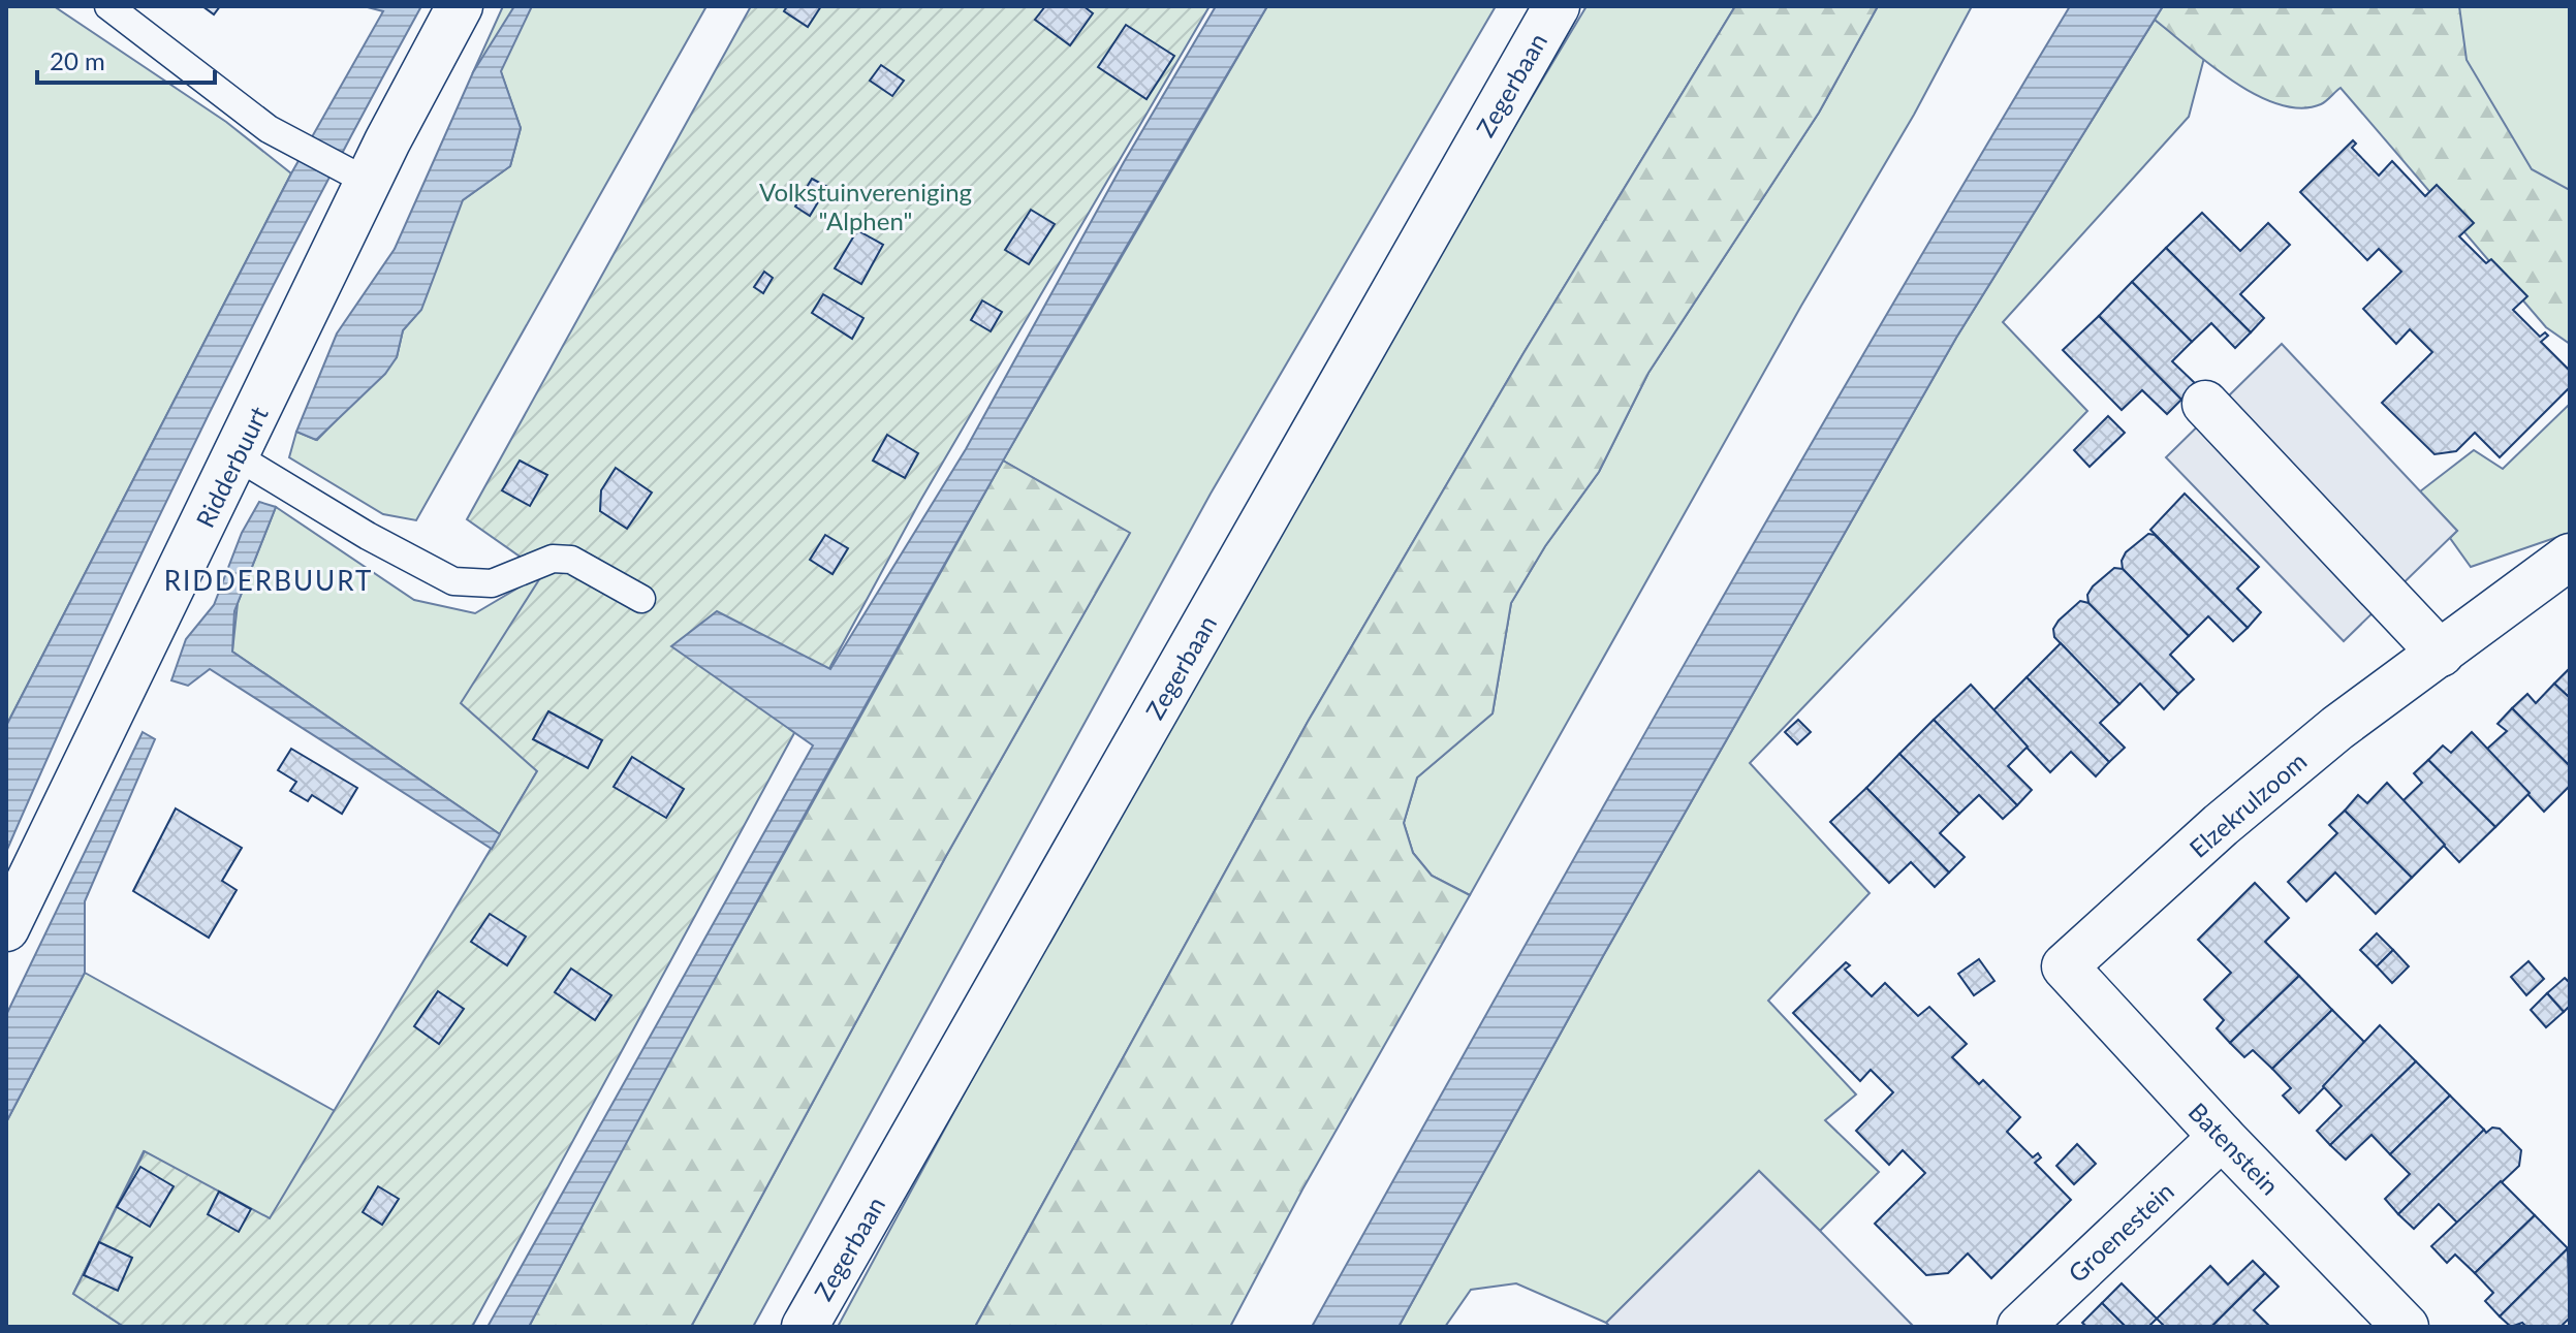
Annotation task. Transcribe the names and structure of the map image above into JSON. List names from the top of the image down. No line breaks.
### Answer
{"streets":{"street":["Zegerbaan","Ridderbuurt","Elzekrulzoom","Batenstein","Groenestein"]},"crossings":[["Elzekrulzoom","Batenstein"],["Batenstein","Groenestein"]],"districts":["RIDDERBUURT"],"parks":["Volkstuinvereniging \"Alphen\""],"scale_bar":"20 m"}
